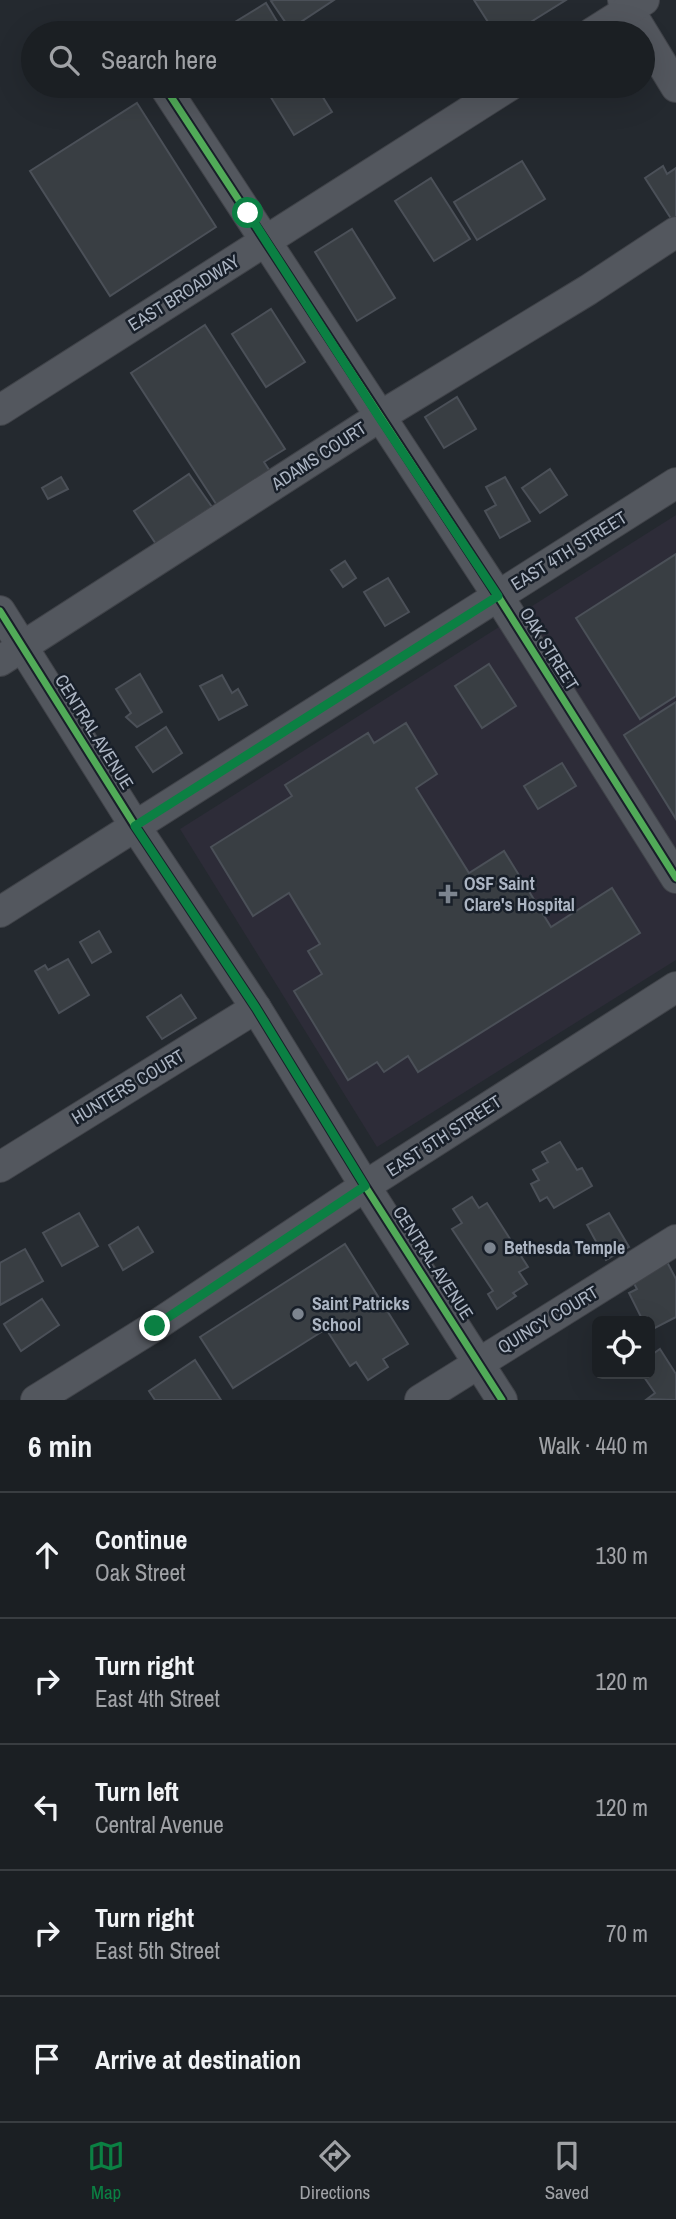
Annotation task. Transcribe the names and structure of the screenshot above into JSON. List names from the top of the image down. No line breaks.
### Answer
{"streets":{"street":["EAST BROADWAY","ADAMS COURT","EAST 4TH STREET","OAK STREET","CENTRAL AVENUE","HUNTERS COURT","EAST 5TH STREET","QUINCY COURT"]},"crossings":[["EAST BROADWAY","OAK STREET"],["ADAMS COURT","OAK STREET"],["ADAMS COURT","CENTRAL AVENUE"],["EAST 4TH STREET","OAK STREET"],["EAST 4TH STREET","CENTRAL AVENUE"],["CENTRAL AVENUE","HUNTERS COURT"],["CENTRAL AVENUE","EAST 5TH STREET"],["CENTRAL AVENUE","QUINCY COURT"]],"places":{"health":["OSF Saint Clare's Hospital"],"other":["Bethesda Temple","Saint Patricks School"]},"page":{"search":"Search here","heading":["6 min","Walk · 440 m"],"list":[["Continue","Oak Street","130 m"],["Turn right","East 4th Street","120 m"],["Turn left","Central Avenue","120 m"],["Turn right","East 5th Street","70 m"],"Arrive at destination"],"nav":["Map","Directions","Saved"]}}
